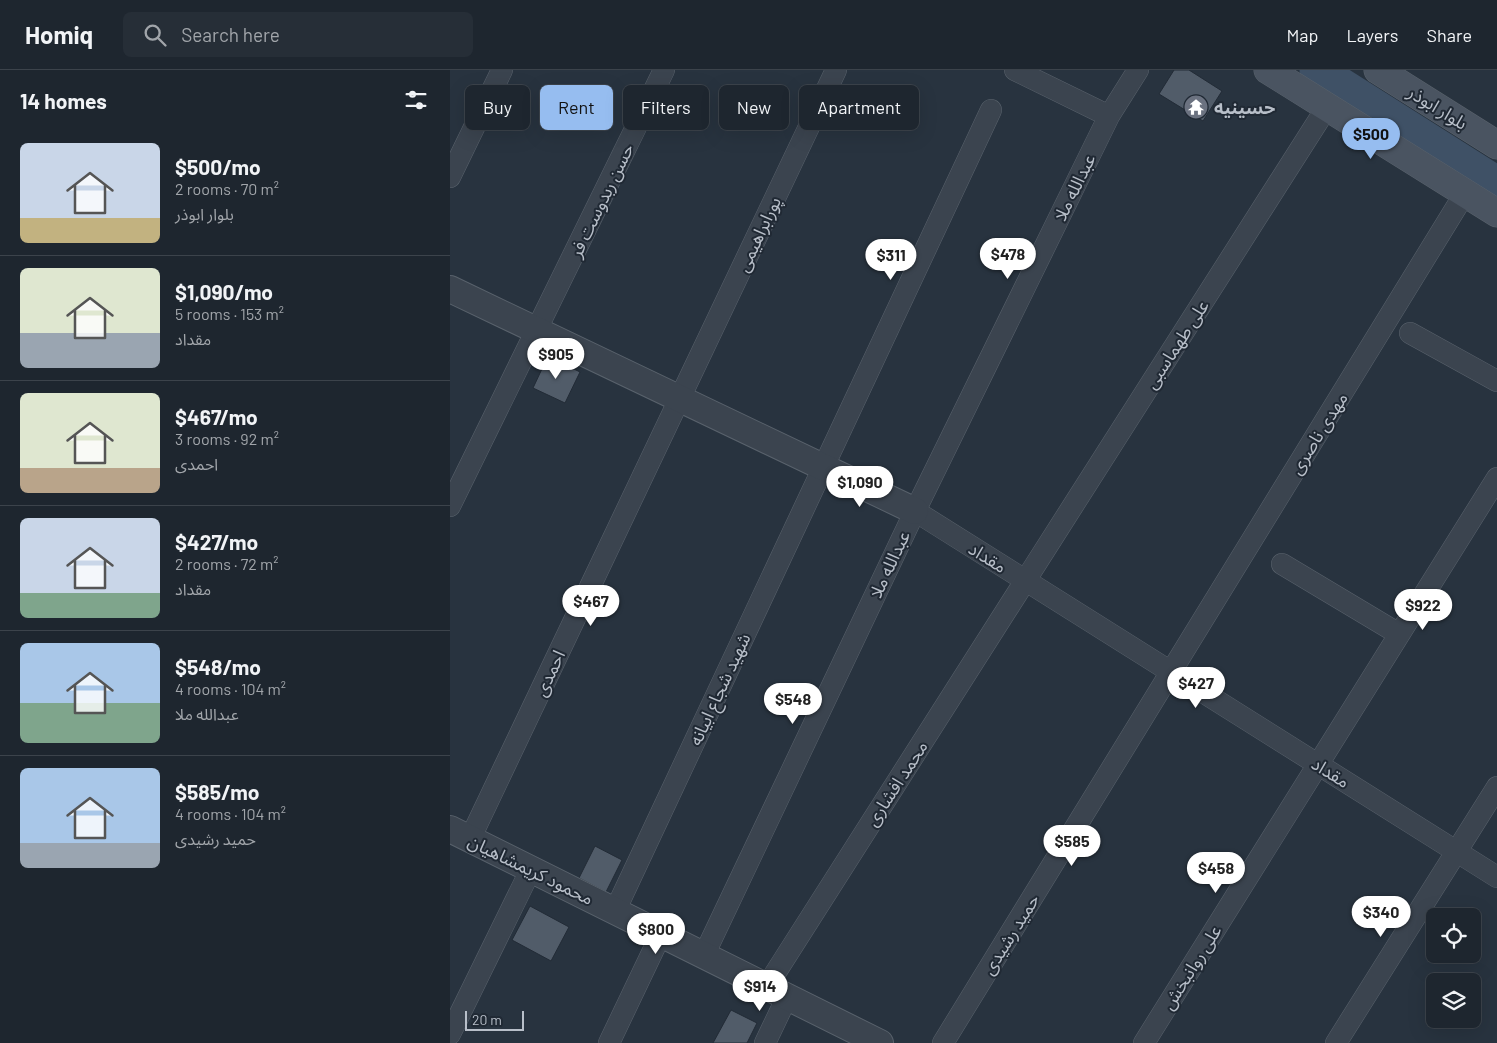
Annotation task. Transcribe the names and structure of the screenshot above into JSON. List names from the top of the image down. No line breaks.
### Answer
{"streets":{"main road":["بلوار ابوذر"],"street":["عبدالله ملا","حسن ربدوست فر","پورابراهیمی","علی طهماسبی","مهدی ناصری","مقداد","احمدی","شهید شجاع ابیانه","محمد افشاری","محمود کریمشاهیان","حمید رشیدی","علی روانبخش"]},"crossings":[["عبدالله ملا","مقداد"],["عبدالله ملا","محمود کریمشاهیان"],["حسن ربدوست فر","مقداد"],["پورابراهیمی","مقداد"],["پورابراهیمی","احمدی"],["علی طهماسبی","مقداد"],["علی طهماسبی","محمد افشاری"],["مهدی ناصری","مقداد"],["مهدی ناصری","حمید رشیدی"],["مقداد","احمدی"],["مقداد","شهید شجاع ابیانه"],["مقداد","محمد افشاری"],["مقداد","حمید رشیدی"],["مقداد","علی روانبخش"],["احمدی","محمود کریمشاهیان"],["شهید شجاع ابیانه","محمود کریمشاهیان"],["محمد افشاری","محمود کریمشاهیان"]],"places":{"temple":["حسینیه"]},"scale_bar":"20 m","page":{"header":"Homiq","search":"Search here","nav":["Map","Layers","Share"],"heading":"14 homes","chip":["Buy","Rent","Filters","New","Apartment"],"price":["$500","$478","$311","$905","$1,090","$467","$922","$427","$548","$585","$458","$340","$800","$914"],"list":[{"name":"$500/mo","note":"2 rooms · 70 m² · بلوار ابوذر"},{"name":"$1,090/mo","note":"5 rooms · 153 m² · مقداد"},{"name":"$467/mo","note":"3 rooms · 92 m² · احمدی"},{"name":"$427/mo","note":"2 rooms · 72 m² · مقداد"},{"name":"$548/mo","note":"4 rooms · 104 m² · عبدالله ملا"},{"name":"$585/mo","note":"4 rooms · 104 m² · حمید رشیدی"}],"scale":"20 m"}}
